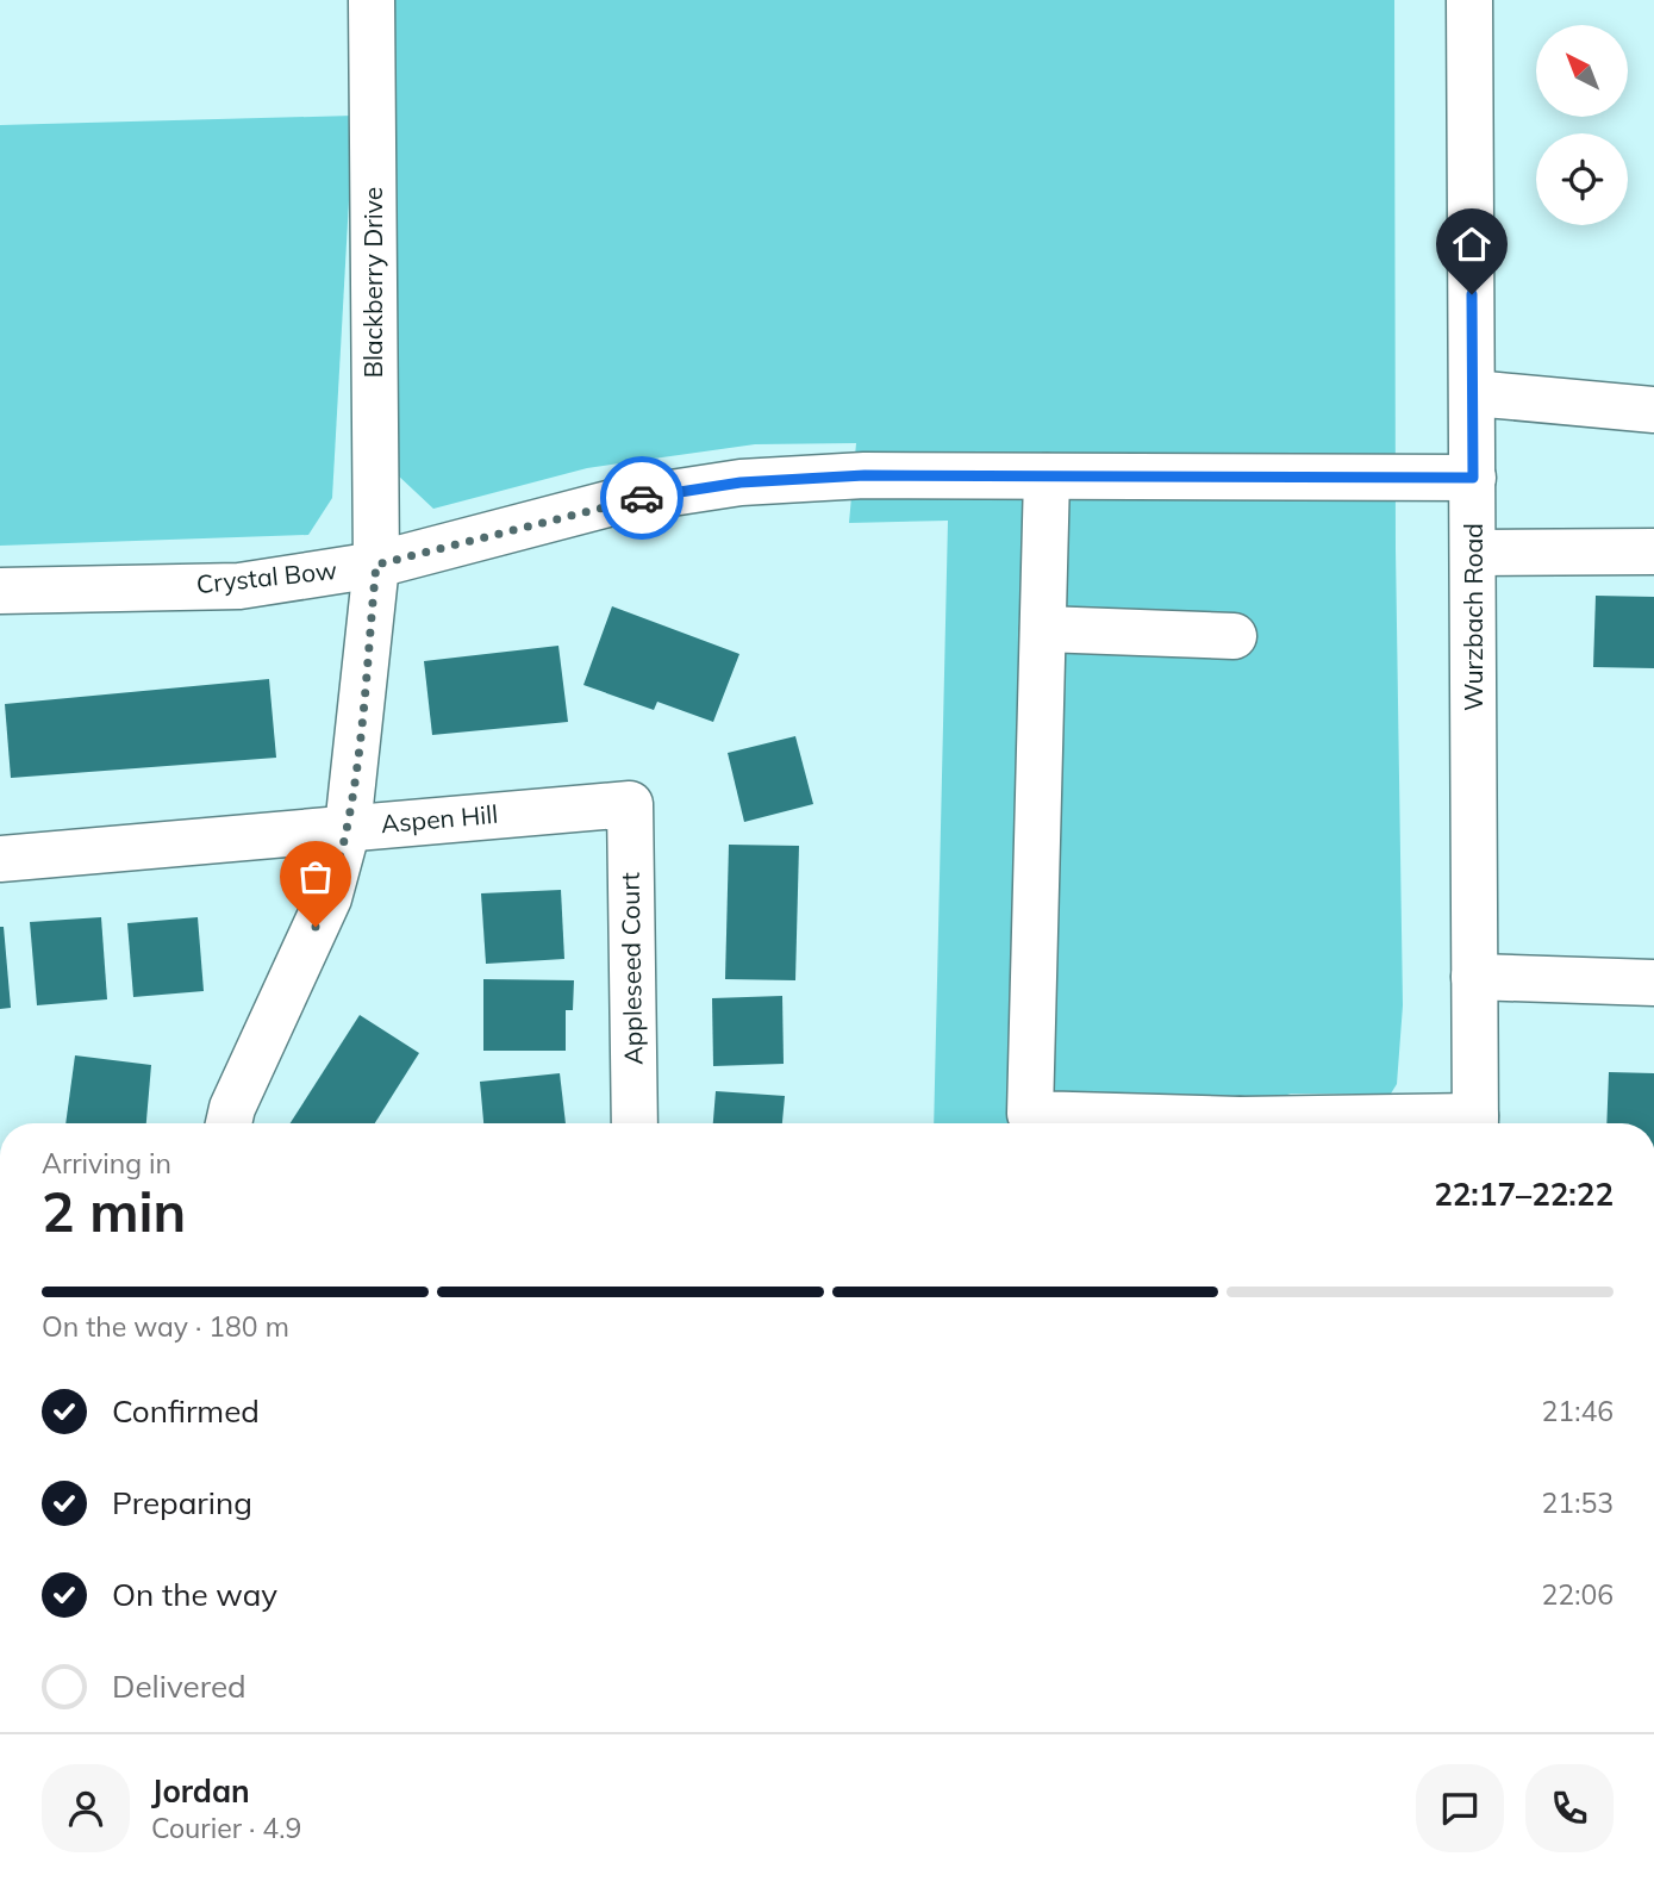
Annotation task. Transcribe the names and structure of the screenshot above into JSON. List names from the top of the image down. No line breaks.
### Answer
{"streets":{"street":["Blackberry Drive","Crystal Bow","Wurzbach Road","Aspen Hill","Appleseed Court"]},"crossings":[["Blackberry Drive","Crystal Bow"],["Blackberry Drive","Aspen Hill"],["Crystal Bow","Wurzbach Road"],["Aspen Hill","Appleseed Court"]],"north":"top left","page":{"heading":["2 min","Arriving in","22:17–22:22"],"panel":["Jordan","Courier · 4.9"],"bar":"On the way · 180 m","list":[["Confirmed","21:46"],["Preparing","21:53"],["On the way","22:06"],"Delivered"]}}
